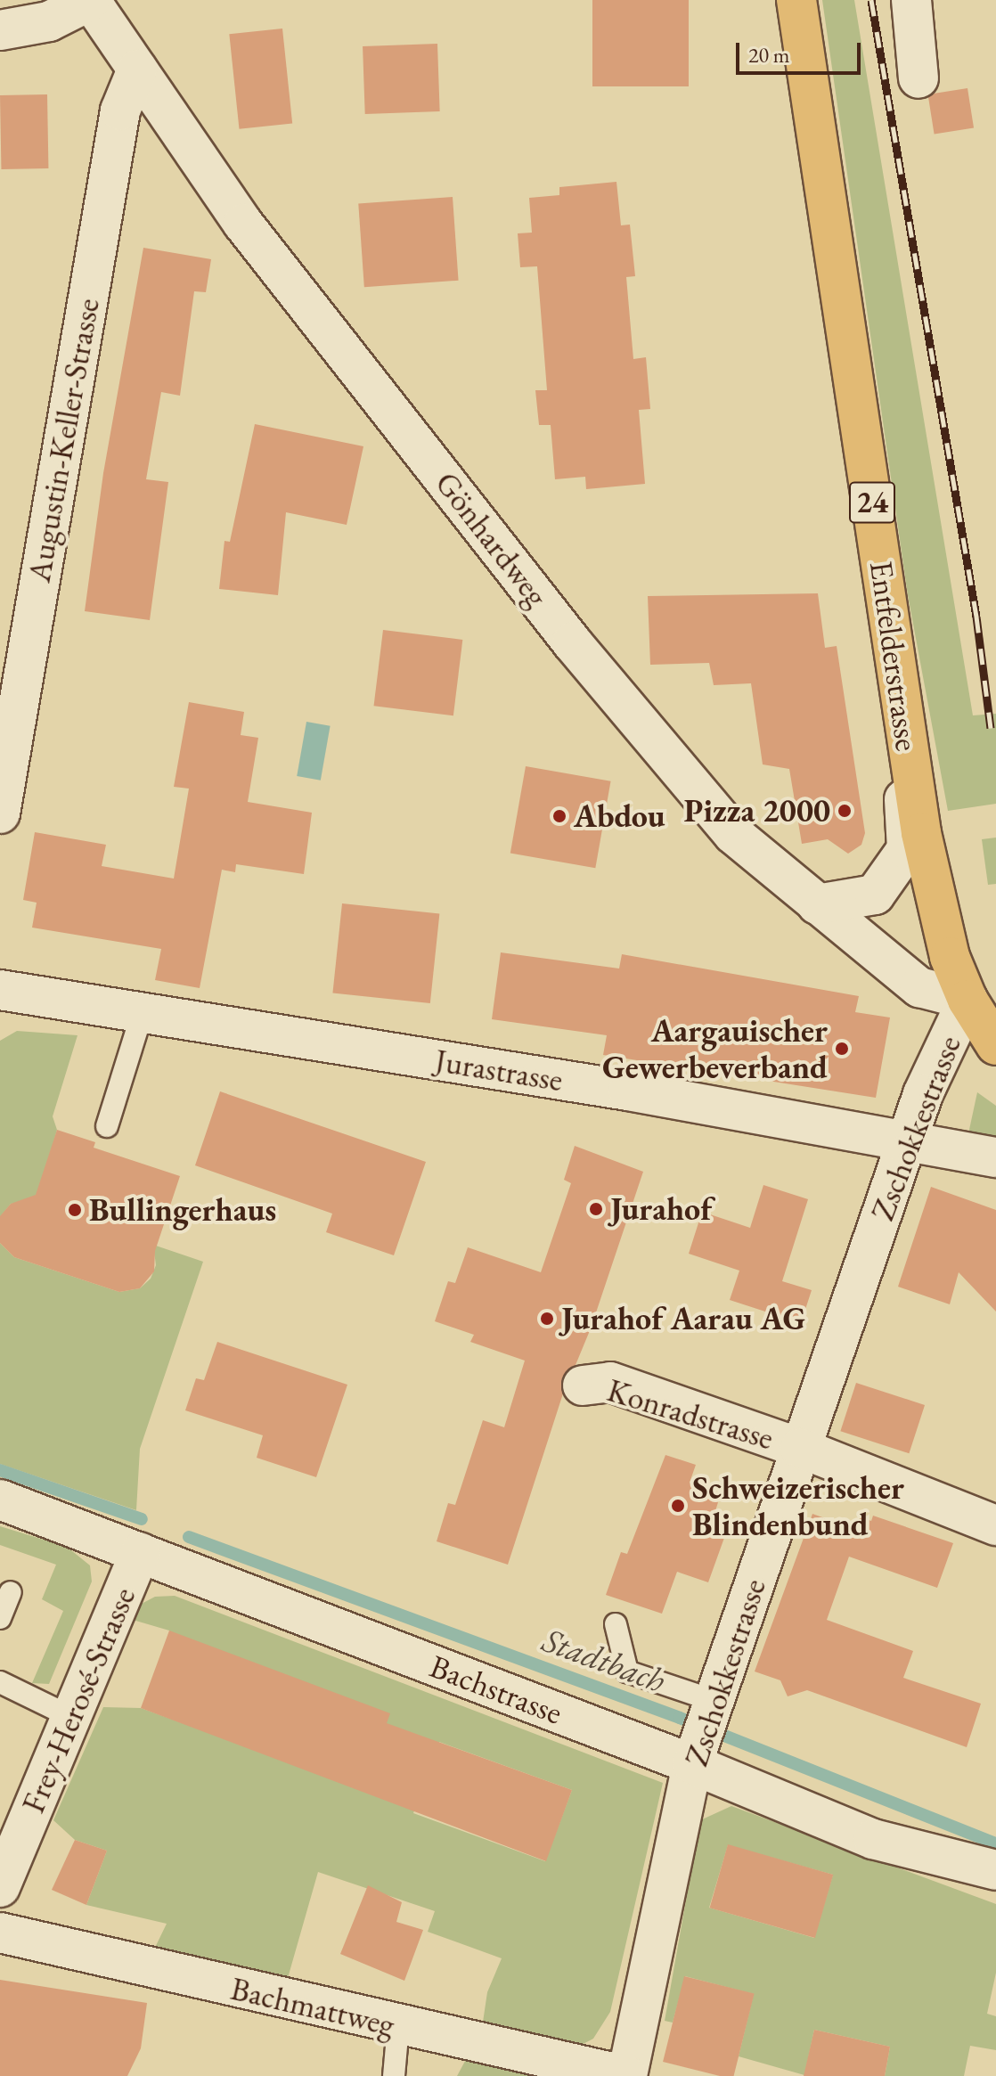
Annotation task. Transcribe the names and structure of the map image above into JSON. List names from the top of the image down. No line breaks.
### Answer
{"streets":{"main road":["24","Entfelderstrasse"],"street":["Augustin-Keller-Strasse","Gönhardweg","Jurastrasse","Zschokkestrasse","Konradstrasse","Bachstrasse","Frey-Herosé-Strasse","Bachmattweg"]},"crossings":[["Augustin-Keller-Strasse","Gönhardweg"],["Gönhardweg","Entfelderstrasse"],["Gönhardweg","Zschokkestrasse"],["Entfelderstrasse","Zschokkestrasse"],["Jurastrasse","Zschokkestrasse"],["Zschokkestrasse","Konradstrasse"],["Zschokkestrasse","Bachstrasse"],["Zschokkestrasse","Bachmattweg"],["Bachstrasse","Frey-Herosé-Strasse"]],"water":["Stadtbach"],"places":["Pizza 2000","Abdou","Aargauischer Gewerbeverband","Jurahof","Bullingerhaus","Jurahof Aarau AG","Schweizerischer Blindenbund"],"scale_bar":"20 m"}
